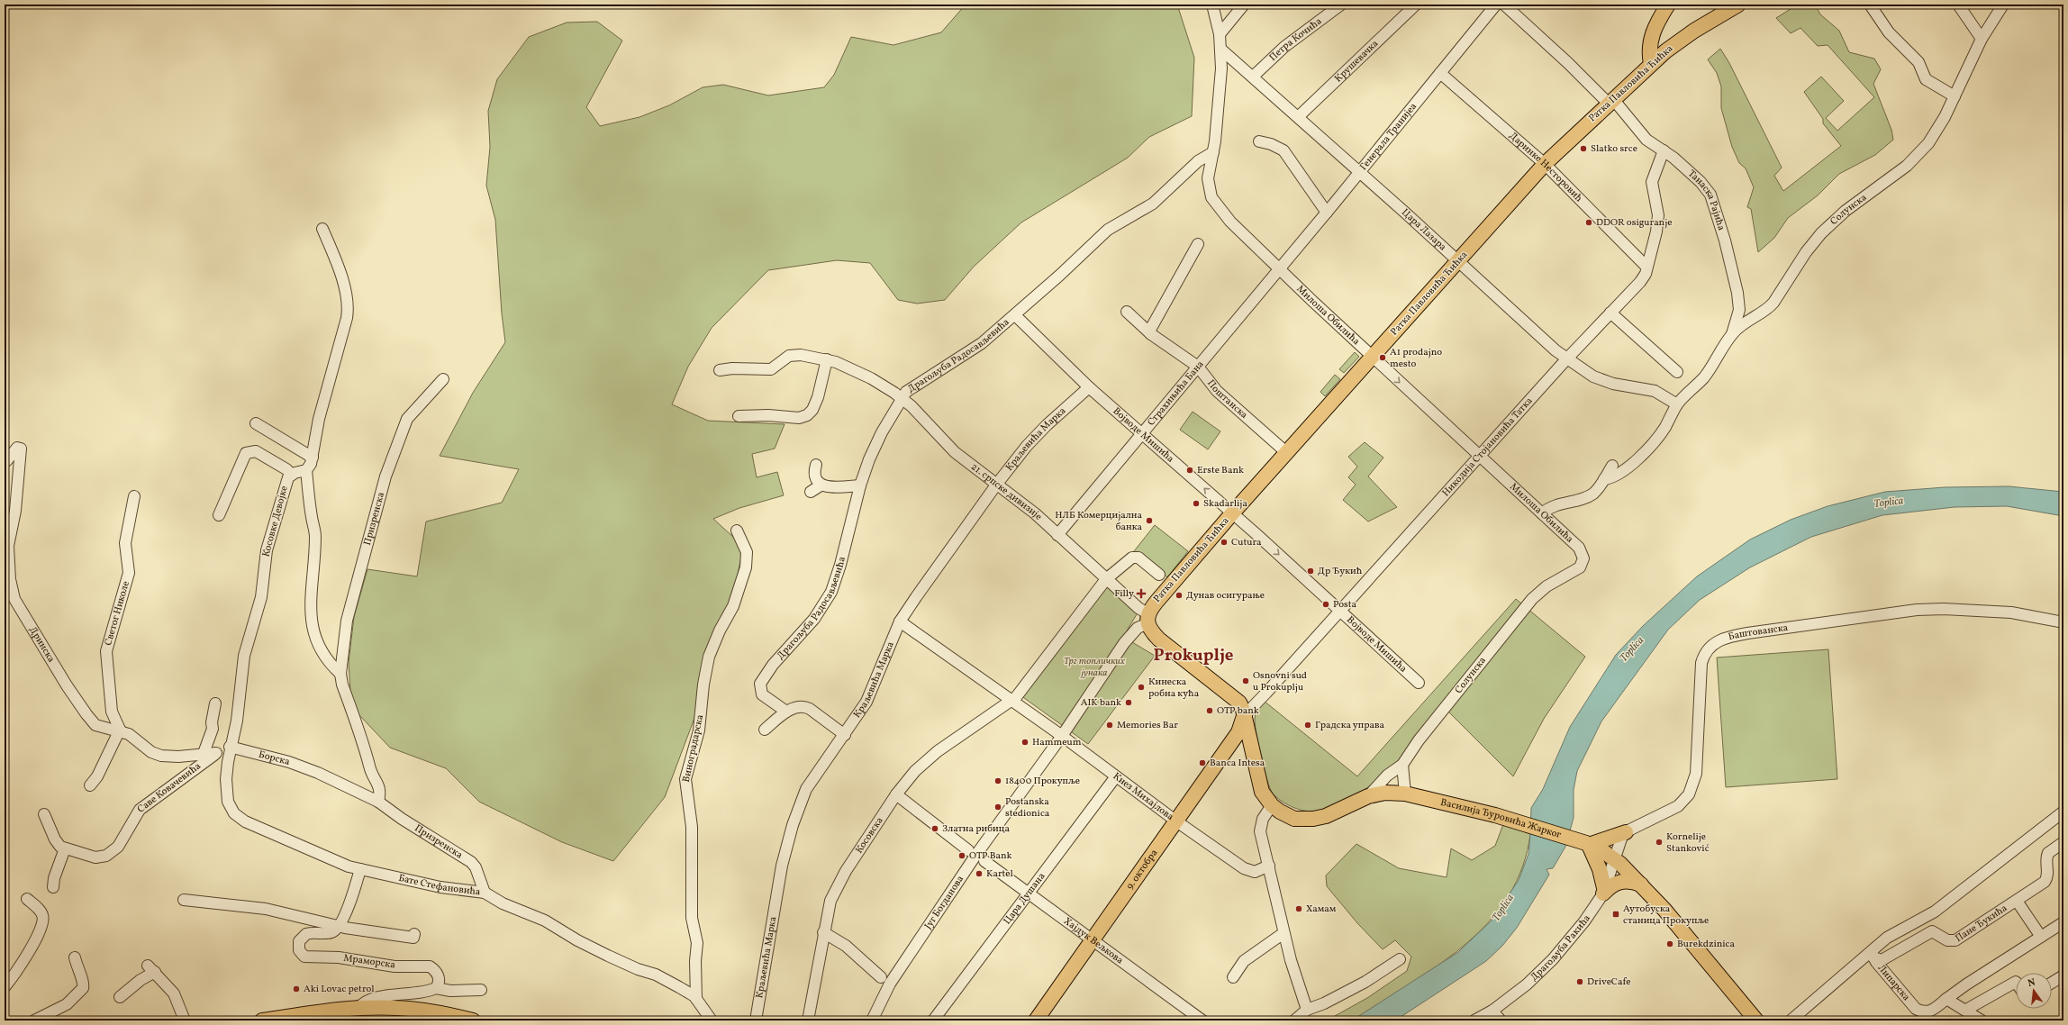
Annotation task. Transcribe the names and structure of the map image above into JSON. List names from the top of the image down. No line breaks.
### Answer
{"streets":{"main road":["Ратка Павловића Ћићка","21. српске дивизије","Василија Ђуровића Жарког","9. октобра"],"street":["Петра Кочића","Крушевачка","Генерала Транијеа","Даринке Несторовић","Танаска Рајића","Солунска","Цара Лазара","Милоша Обилића","Драгољуба Радосављевића","Страхињића Бана","Поштанска","Војводе Мишића","Краљевића Марка","Никодија Стојановића Татка","Призренска","Косовке Девојке","Светог Николе","Баштованска","Дринска","Виноградарска","Борска","Саве Ковачевића","Кнез Михајлова","Косовска","Бате Стефановића","Цара Душана","Југ Богданова","Пане Ђукића","Хајдук Вељкова","Драгољуба Ракића","Мраморска","Липарска"]},"crossings":[["Петра Кочића","Цара Лазара"],["Крушевачка","Цара Лазара"],["Ратка Павловића Ћићка","Даринке Несторовић"],["Ратка Павловића Ћићка","Танаска Рајића"],["Ратка Павловића Ћићка","Цара Лазара"],["Ратка Павловића Ћићка","Милоша Обилића"],["Ратка Павловића Ћићка","Поштанска"],["Ратка Павловића Ћићка","Војводе Мишића"],["Ратка Павловића Ћићка","21. српске дивизије"],["Генерала Транијеа","Даринке Несторовић"],["Генерала Транијеа","Цара Лазара"],["Генерала Транијеа","Милоша Обилића"],["Генерала Транијеа","Страхињића Бана"],["Даринке Несторовић","Никодија Стојановића Татка"],["Танаска Рајића","Солунска"],["Танаска Рајића","Никодија Стојановића Татка"],["Солунска","Цара Лазара"],["Солунска","Милоша Обилића"],["Солунска","Василија Ђуровића Жарког"],["Цара Лазара","Милоша Обилића"],["Цара Лазара","Никодија Стојановића Татка"],["Милоша Обилића","Драгољуба Радосављевића"],["Милоша Обилића","Страхињића Бана"],["Милоша Обилића","Никодија Стојановића Татка"],["Драгољуба Радосављевића","Војводе Мишића"],["Драгољуба Радосављевића","21. српске дивизије"],["Страхињића Бана","Поштанска"],["Страхињића Бана","Војводе Мишића"],["Страхињића Бана","21. српске дивизије"],["Војводе Мишића","Краљевића Марка"],["Војводе Мишића","Никодија Стојановића Татка"],["Краљевића Марка","21. српске дивизије"],["Краљевића Марка","Кнез Михајлова"],["Никодија Стојановића Татка","21. српске дивизије"],["Никодија Стојановића Татка","Василија Ђуровића Жарког"],["Никодија Стојановића Татка","9. октобра"],["21. српске дивизије","Василија Ђуровића Жарког"],["21. српске дивизије","9. октобра"],["Призренска","Косовке Девојке"],["Призренска","Борска"],["Призренска","Бате Стефановића"],["Косовке Девојке","Борска"],["Косовке Девојке","Саве Ковачевића"],["Косовке Девојке","Бате Стефановића"],["Светог Николе","Дринска"],["Дринска","Саве Ковачевића"],["Виноградарска","Бате Стефановића"],["Борска","Саве Ковачевића"],["Борска","Бате Стефановића"],["Саве Ковачевића","Бате Стефановића"],["Кнез Михајлова","Косовска"],["Кнез Михајлова","9. октобра"],["Кнез Михајлова","Цара Душана"],["Кнез Михајлова","Југ Богданова"],["Василија Ђуровића Жарког","9. октобра"],["Василија Ђуровића Жарког","Драгољуба Ракића"],["9. октобра","Хајдук Вељкова"],["Цара Душана","Хајдук Вељкова"],["Пане Ђукића","Липарска"]],"districts":["Prokuplje"],"water":["Toplica"],"parks":["Трг топличких јунака"],"places":{"other":["Slatko srce","DDOR osiguranje","A1 prodajno mesto","Erste Bank","Skadarlija","НЛБ Комерцијална банка","Cutura","Др Ђукић","Дунав осигурање","Posta","Osnovni sud u Prokuplju","Кинеска робна кућа","AIK bank","OTP bank","Memories Bar","Градска управа","Hammeum","Banca Intesa","18400 Прокупље","Postanska stedionica","Златна рибица","Kornelije Stanković","OTP Bank","Kartel","Хамам","Burekdzinica","DriveCafe","Aki Lovac petrol"],"health":["Filly"],"transit":["Аутобуска станица Прокупље"]},"north":"top"}
